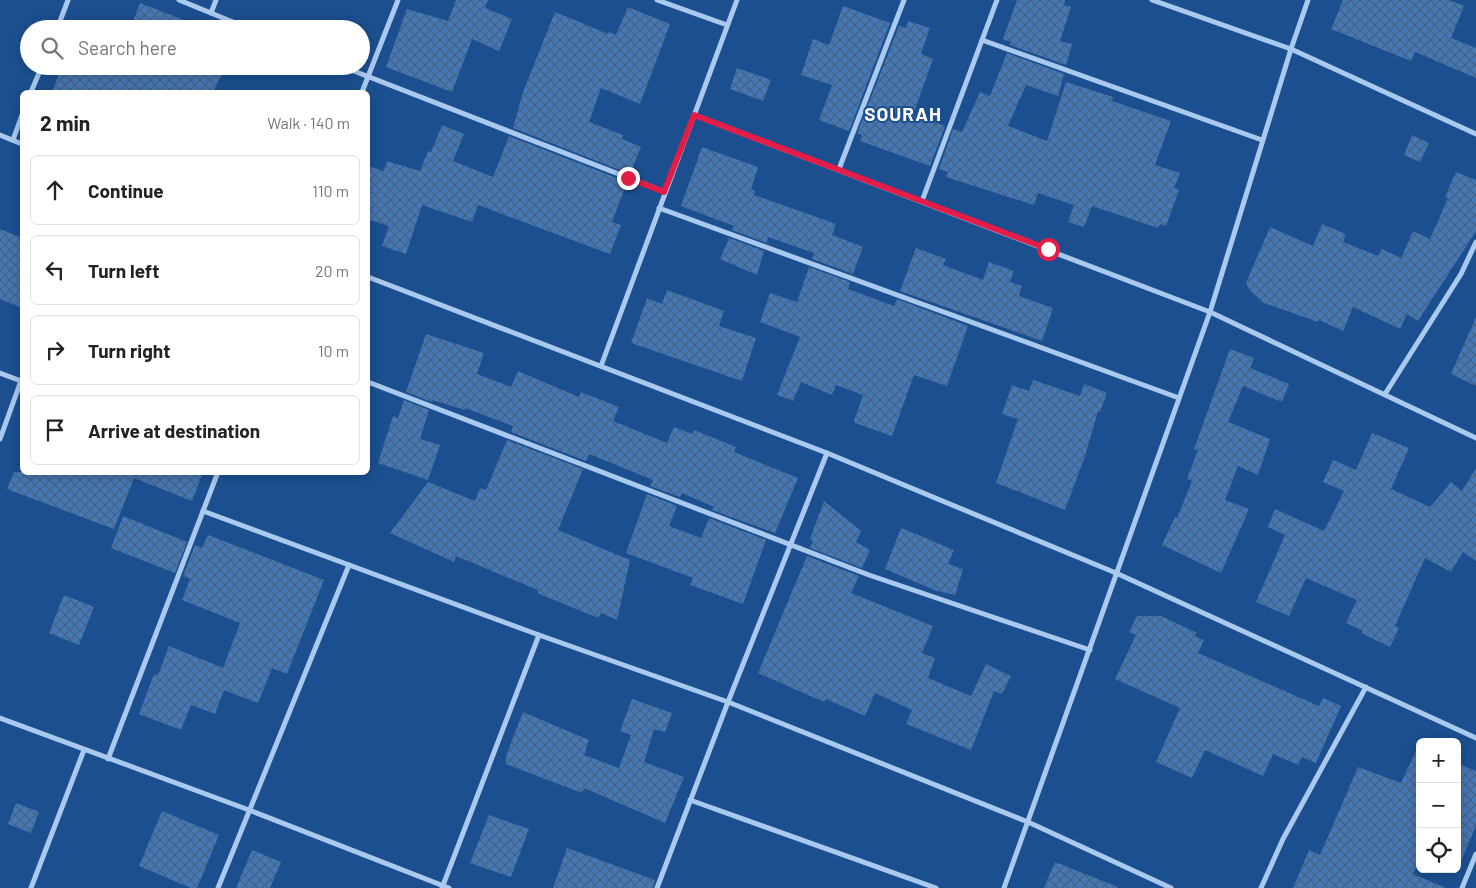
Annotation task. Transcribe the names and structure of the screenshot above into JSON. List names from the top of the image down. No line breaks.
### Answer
{"districts":["SOURAH"],"page":{"search":"Search here","heading":["2 min","Walk · 140 m"],"list":[["Continue","110 m"],["Turn left","20 m"],["Turn right","10 m"],"Arrive at destination"],"map_buttons":["+","−"]}}
